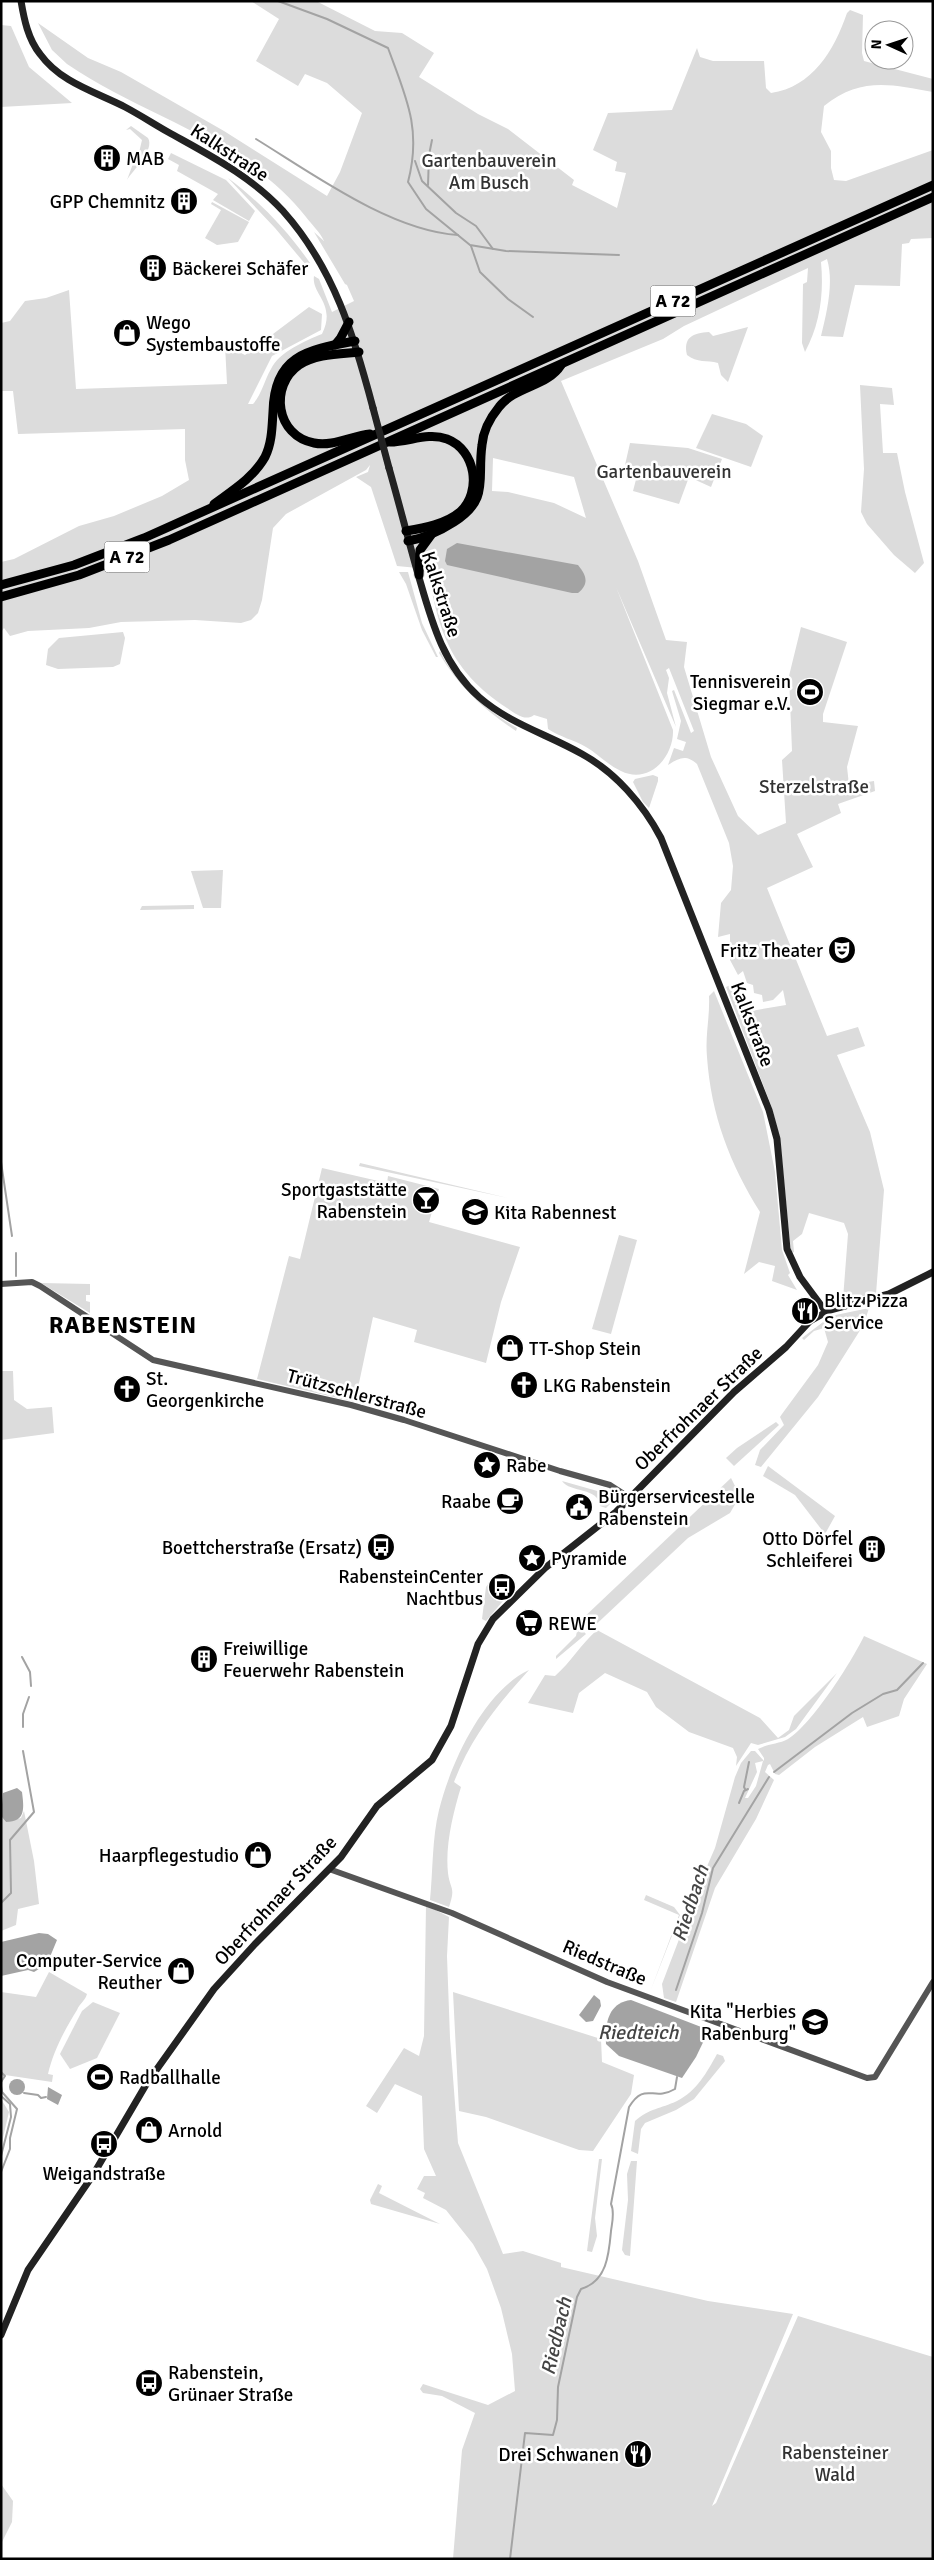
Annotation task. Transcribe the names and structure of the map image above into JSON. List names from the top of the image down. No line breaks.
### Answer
{"streets":{"highway":["A 72"],"main road":["Kalkstraße","Oberfrohnaer Straße"],"street":["Trützschlerstraße","Riedstraße"]},"crossings":[["Kalkstraße","Oberfrohnaer Straße"],["Trützschlerstraße","Oberfrohnaer Straße"],["Oberfrohnaer Straße","Riedstraße"]],"districts":["RABENSTEIN"],"water":["Riedbach","Riedteich"],"parks":["Gartenbauverein Am Busch","Gartenbauverein","Sterzelstraße","Rabensteiner Wald"],"places":{"building":["MAB","GPP Chemnitz","Bäckerei Schäfer","Otto Dörfel Schleiferei","Freiwillige Feuerwehr Rabenstein"],"shop":["Wego Systembaustoffe","TT-Shop Stein","Haarpflegestudio","Computer-Service Reuther","Arnold"],"sports":["Tennisverein Siegmar e.V.","Radballhalle"],"theatre":["Fritz Theater"],"bar":["Sportgaststätte Rabenstein"],"school or university":["Kita Rabennest","Kita \"Herbies Rabenburg\""],"restaurant":["Blitz Pizza Service","Drei Schwanen"],"church":["LKG Rabenstein","St. Georgenkirche"],"place":["Rabe","Pyramide"],"cafe":["Raabe"],"public building":["Bürgerservicestelle Rabenstein"],"bus stop":["Boettcherstraße (Ersatz)","RabensteinCenter Nachtbus","Weigandstraße","Rabenstein, Grünaer Straße"],"supermarket":["REWE"]},"north":"left"}
